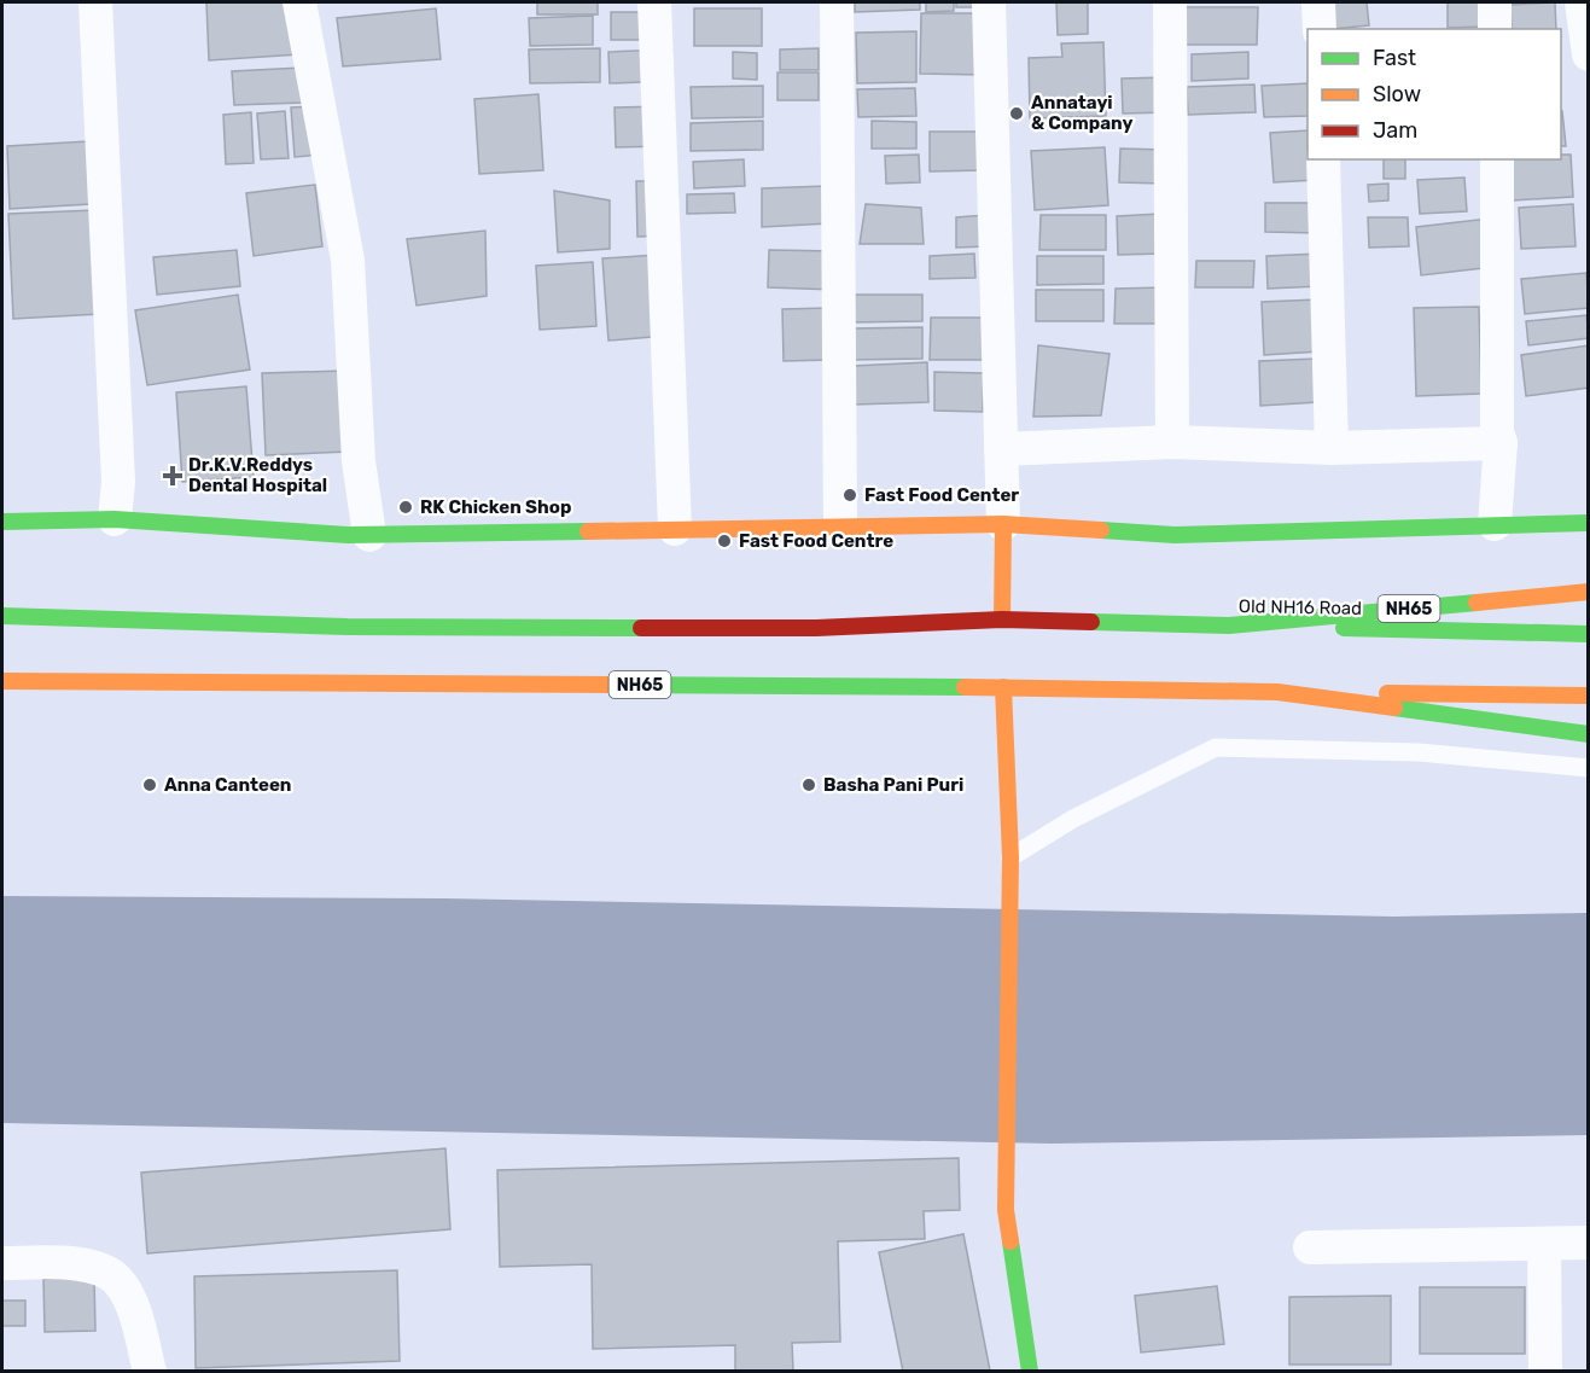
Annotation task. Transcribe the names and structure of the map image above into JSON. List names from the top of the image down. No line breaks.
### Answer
{"streets":{"main road":["Old NH16 Road","NH65"]},"crossings":[["Old NH16 Road","NH65"]],"places":{"other":["Annatayi & Company","Fast Food Center","RK Chicken Shop","Fast Food Centre","Anna Canteen","Basha Pani Puri"],"health":["Dr.K.V.Reddys Dental Hospital"]},"legend":["Fast","Slow","Jam"]}
